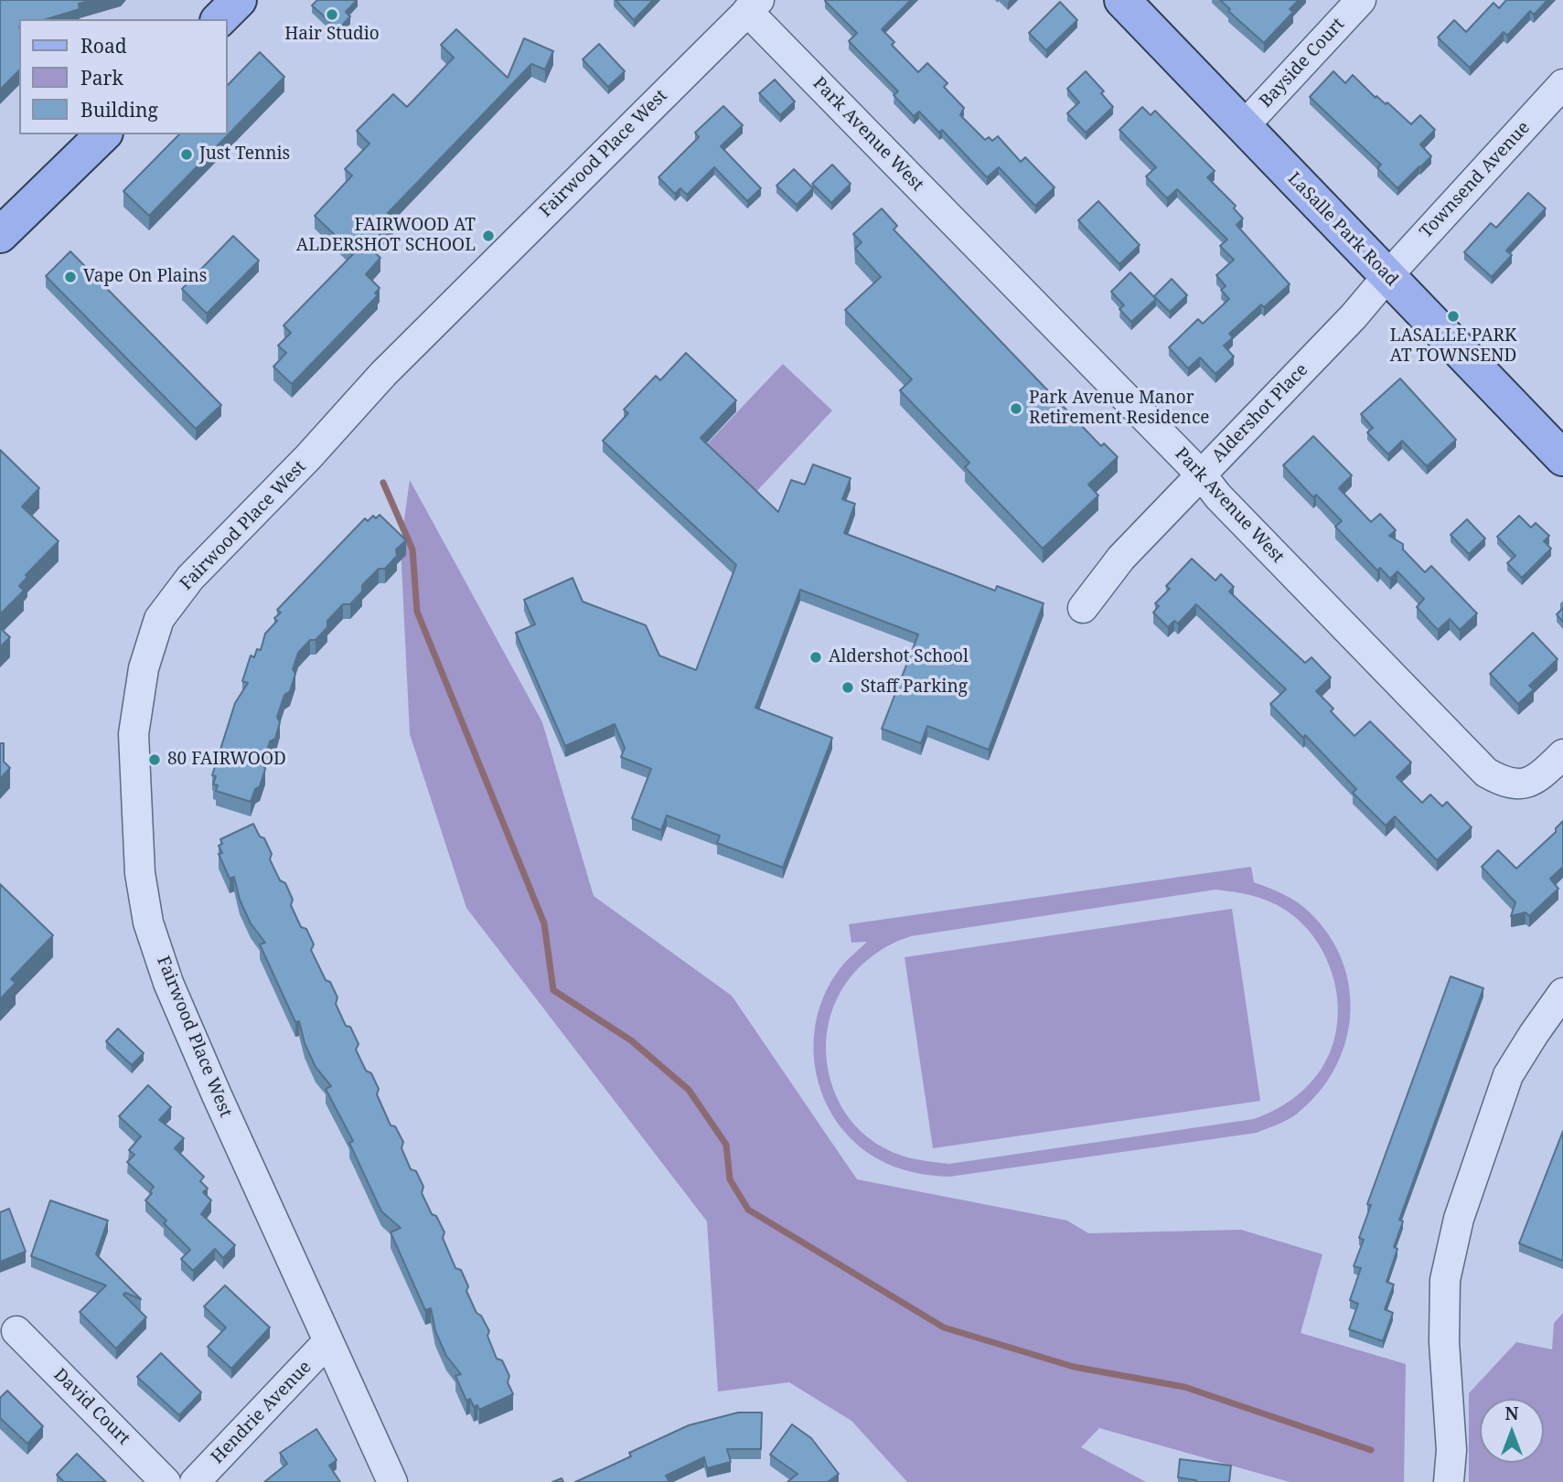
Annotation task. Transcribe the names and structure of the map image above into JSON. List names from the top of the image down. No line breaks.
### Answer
{"streets":{"main road":["LaSalle Park Road"],"street":["Bayside Court","Park Avenue West","Fairwood Place West","Townsend Avenue","Aldershot Place","David Court","Hendrie Avenue"]},"crossings":[["Bayside Court","LaSalle Park Road"],["Park Avenue West","Fairwood Place West"],["Park Avenue West","Aldershot Place"],["Fairwood Place West","Hendrie Avenue"],["Townsend Avenue","LaSalle Park Road"],["Townsend Avenue","Aldershot Place"],["LaSalle Park Road","Aldershot Place"]],"places":["Hair Studio","Just Tennis","FAIRWOOD AT ALDERSHOT SCHOOL","Vape On Plains","LASALLE PARK AT TOWNSEND","Park Avenue Manor Retirement Residence","Aldershot School","Staff Parking","80 FAIRWOOD"],"legend":["Road","Park","Building"],"north":"top"}
